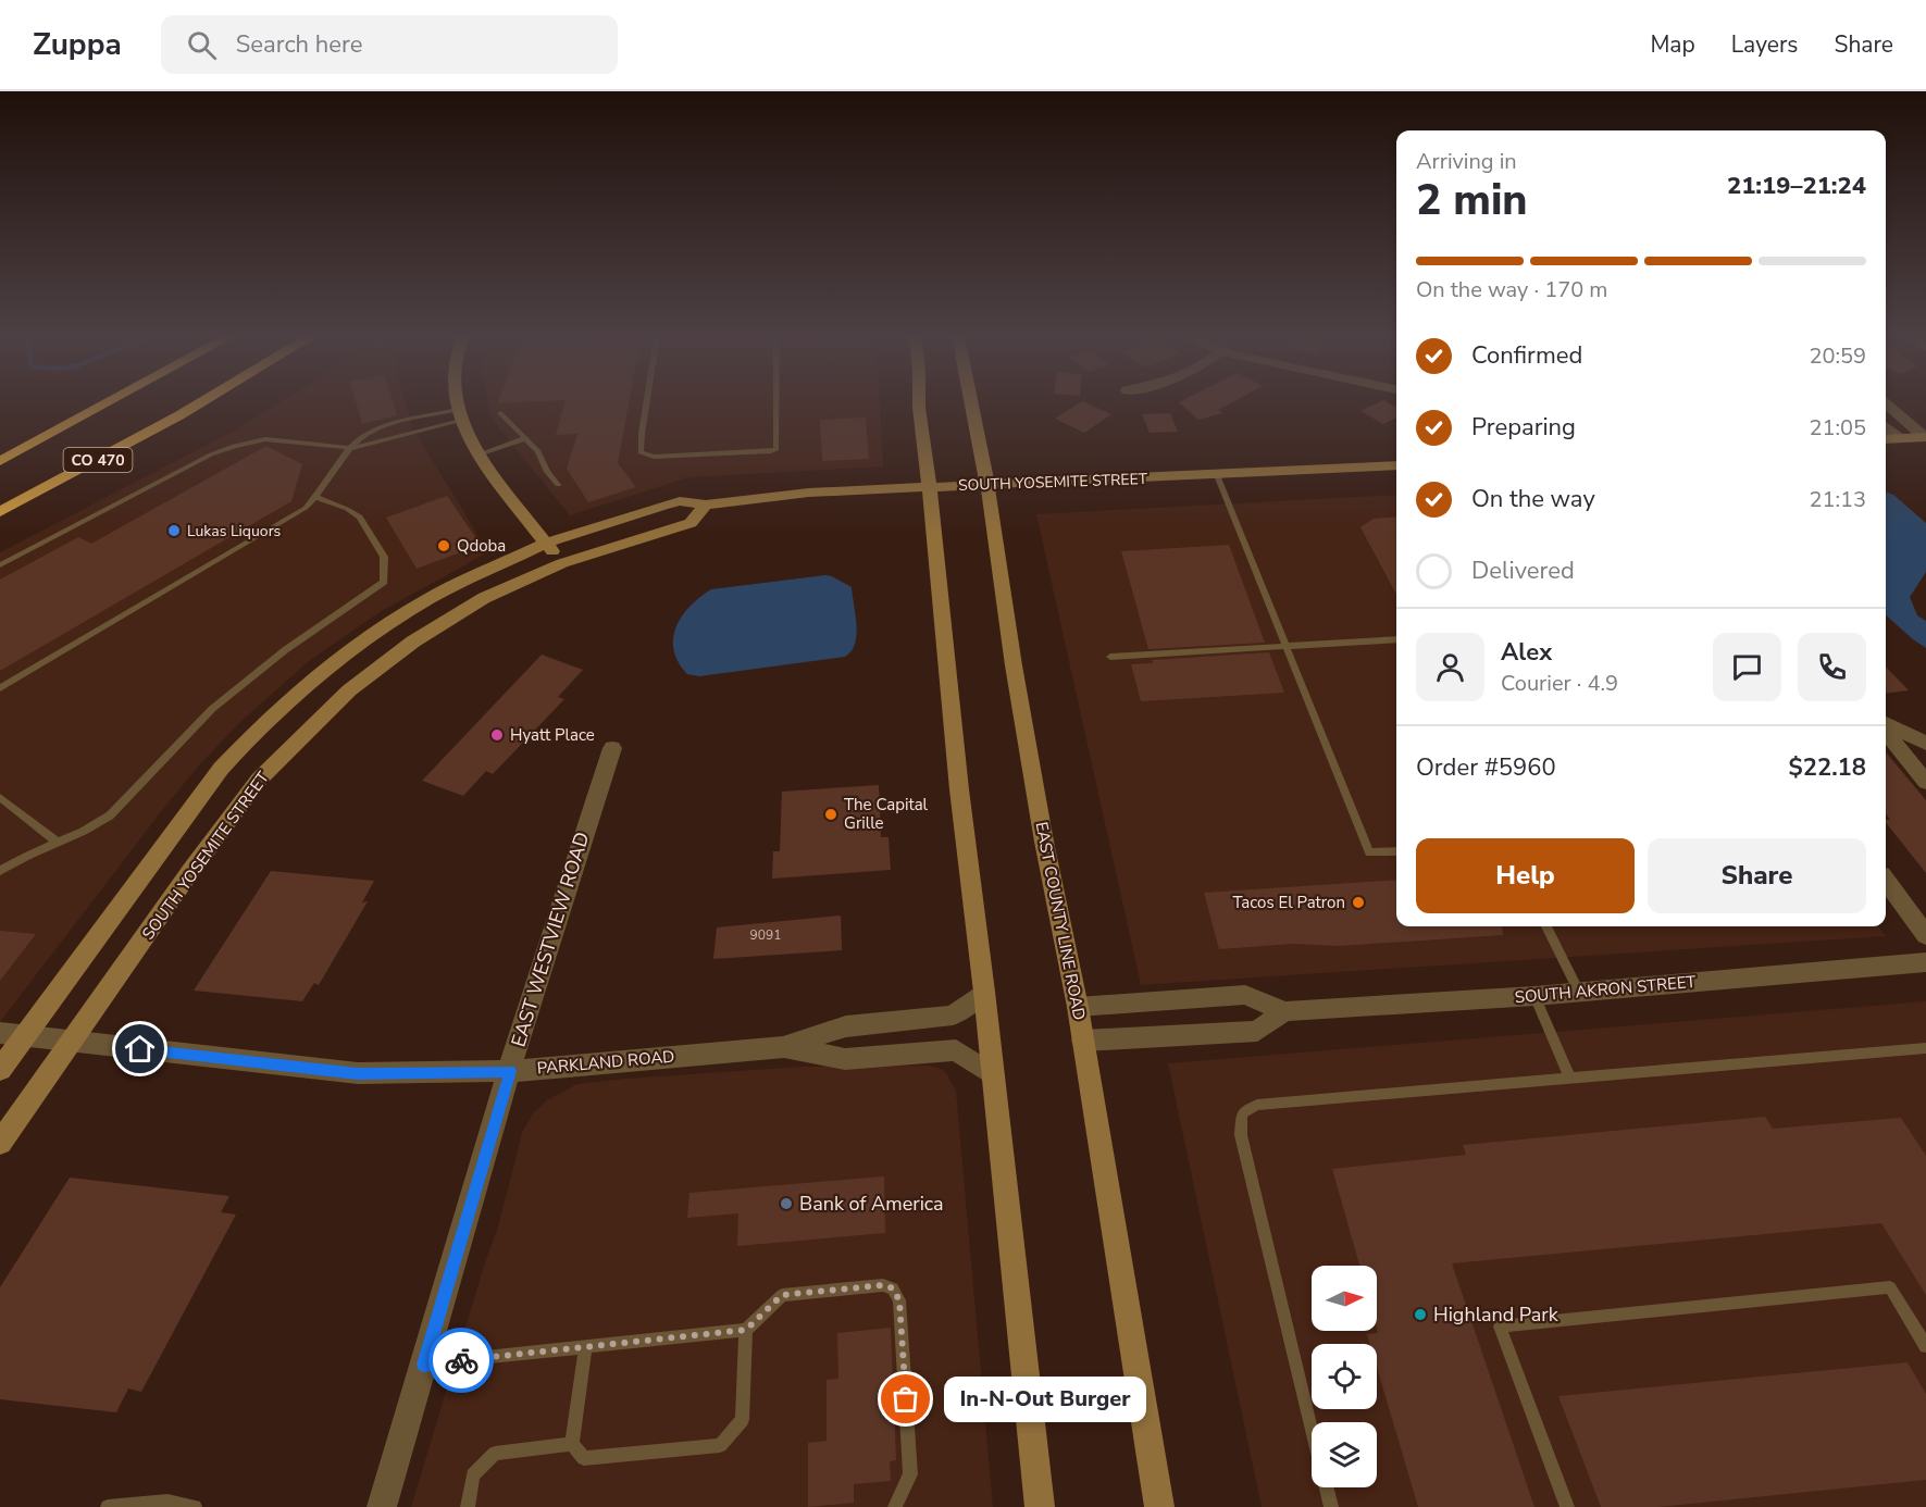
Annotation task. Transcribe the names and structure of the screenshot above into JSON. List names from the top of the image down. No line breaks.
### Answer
{"streets":{"highway":["CO 470"],"main road":["SOUTH YOSEMITE STREET","EAST COUNTY LINE ROAD"],"street":["EAST WESTVIEW ROAD","SOUTH AKRON STREET","PARKLAND ROAD"]},"crossings":[["SOUTH YOSEMITE STREET","EAST COUNTY LINE ROAD"],["SOUTH YOSEMITE STREET","PARKLAND ROAD"],["EAST COUNTY LINE ROAD","SOUTH AKRON STREET"],["EAST WESTVIEW ROAD","PARKLAND ROAD"]],"places":["Lukas Liquors","Qdoba","Hyatt Place","The Capital Grille","Tacos El Patron","Bank of America","Highland Park","In-N-Out Burger"],"house_numbers":["9091"],"north":"right","page":{"header":"Zuppa","search":"Search here","nav":["Map","Layers","Share"],"heading":["2 min","Arriving in","21:19–21:24"],"panel":["Alex","Courier · 4.9","Order #5960","$22.18"],"bar":"On the way · 170 m","list":[["Confirmed","20:59"],["Preparing","21:05"],["On the way","21:13"],"Delivered"],"buttons":["Help","Share"],"bubble":"In-N-Out Burger"}}
